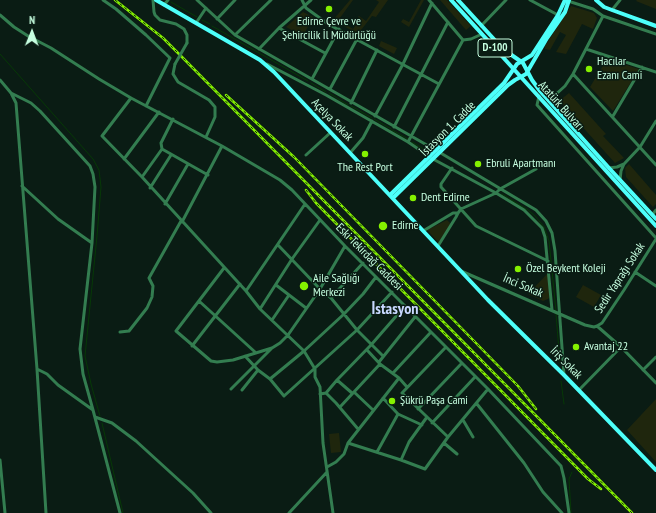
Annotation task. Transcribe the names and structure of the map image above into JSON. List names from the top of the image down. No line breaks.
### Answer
{"streets":{"main road":["D-100","Atatürk Bulvarı","Açelya Sokak","İstasyon 1. Cadde","İnci Sokak","İriş Sokak"],"street":["Eski Tekirdağ Caddesi","Sedir Yaprağı Sokak"]},"crossings":[["Atatürk Bulvarı","İstasyon 1. Cadde"],["Açelya Sokak","İstasyon 1. Cadde"],["Açelya Sokak","İnci Sokak"],["İstasyon 1. Cadde","İnci Sokak"],["Sedir Yaprağı Sokak","İnci Sokak"],["İnci Sokak","İriş Sokak"]],"districts":["İstasyon"],"places":["Edirne Çevre ve Şehircilik İl Müdürlüğü","Hacılar Ezanı Cami","The Rest Port","Ebruli Apartmanı","Dent Edirne","Edirne","Özel Beykent Koleji","Aile Sağlığı Merkezi","Avantaj 22","Şükrü Paşa Cami"],"north":"top"}
